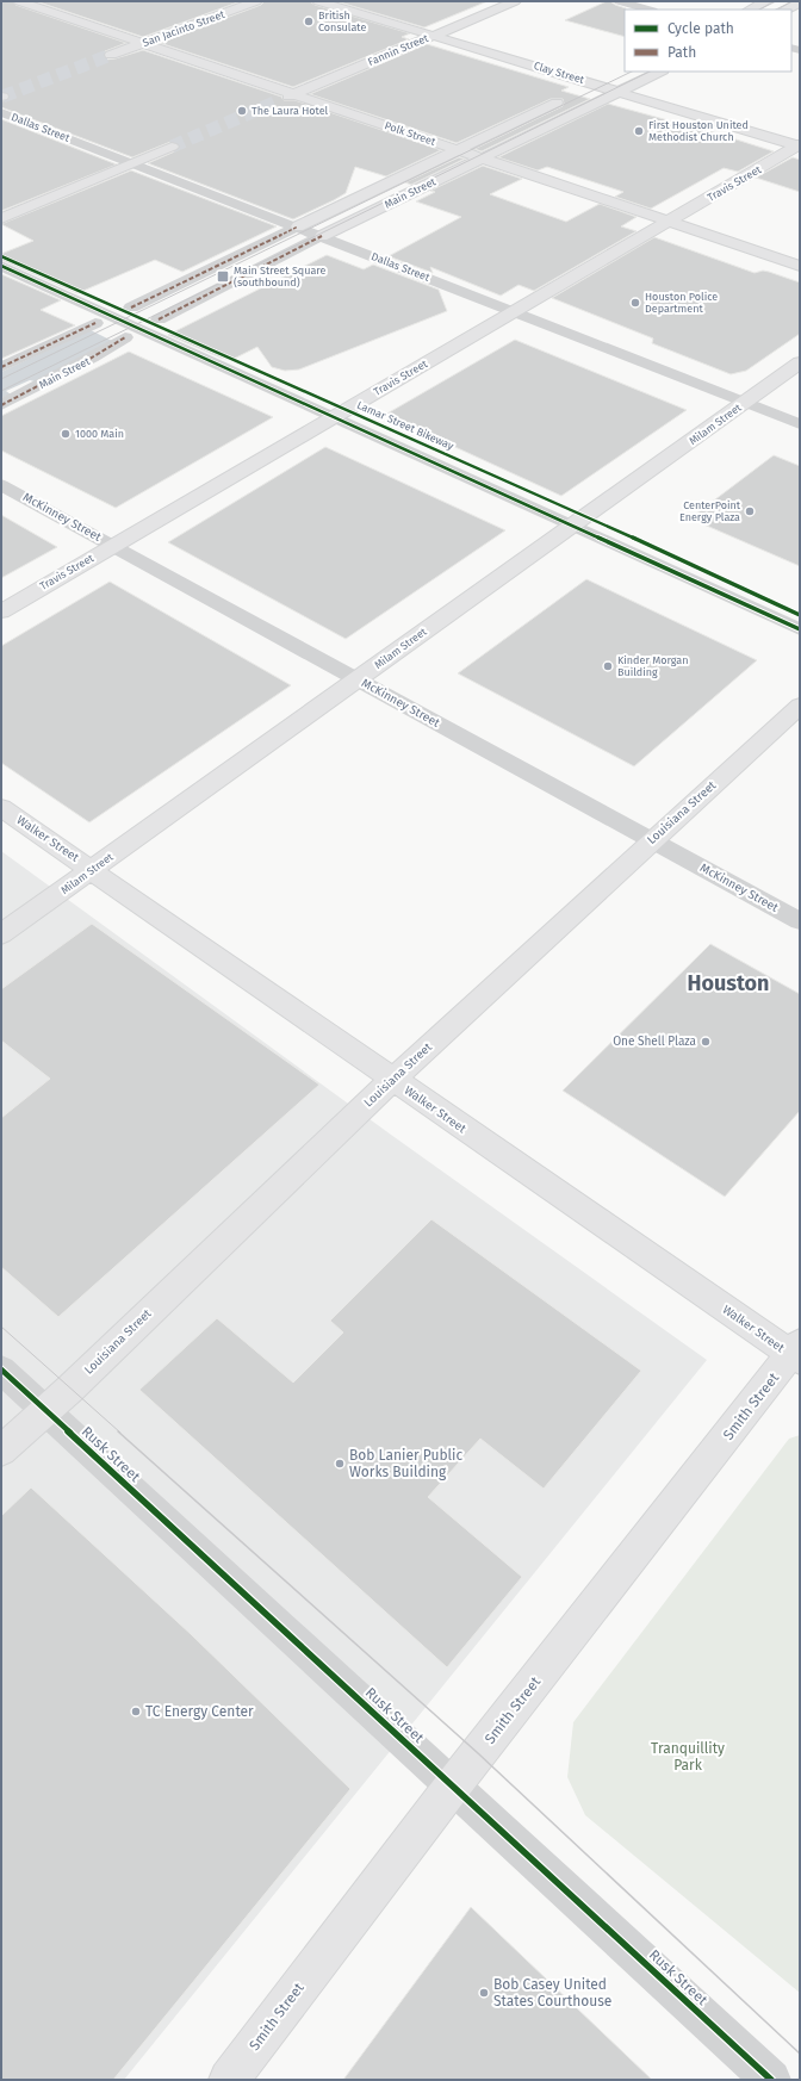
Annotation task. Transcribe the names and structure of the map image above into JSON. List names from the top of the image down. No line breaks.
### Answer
{"streets":{"main road":["San Jacinto Street","Fannin Street","Clay Street","Polk Street","Travis Street","Main Street","Milam Street","Louisiana Street","Walker Street","Smith Street"],"street":["Dallas Street","McKinney Street","Rusk Street"],"cycle path":["Lamar Street Bikeway"]},"crossings":[["San Jacinto Street","Polk Street"],["Fannin Street","Clay Street"],["Fannin Street","Polk Street"],["Clay Street","Travis Street"],["Clay Street","Main Street"],["Dallas Street","Travis Street"],["Dallas Street","Main Street"],["Dallas Street","Milam Street"],["Polk Street","Travis Street"],["Polk Street","Main Street"],["Travis Street","McKinney Street"],["Milam Street","McKinney Street"],["Milam Street","Walker Street"],["McKinney Street","Louisiana Street"],["Louisiana Street","Walker Street"],["Louisiana Street","Rusk Street"],["Walker Street","Smith Street"],["Smith Street","Rusk Street"]],"districts":["Houston"],"parks":["Tranquillity Park"],"places":{"other":["British Consulate","The Laura Hotel","First Houston United Methodist Church","Houston Police Department","1000 Main","CenterPoint Energy Plaza","Kinder Morgan Building","One Shell Plaza","Bob Lanier Public Works Building","TC Energy Center","Bob Casey United States Courthouse"],"transit":["Main Street Square (southbound)"]},"legend":["Cycle path","Path"]}
